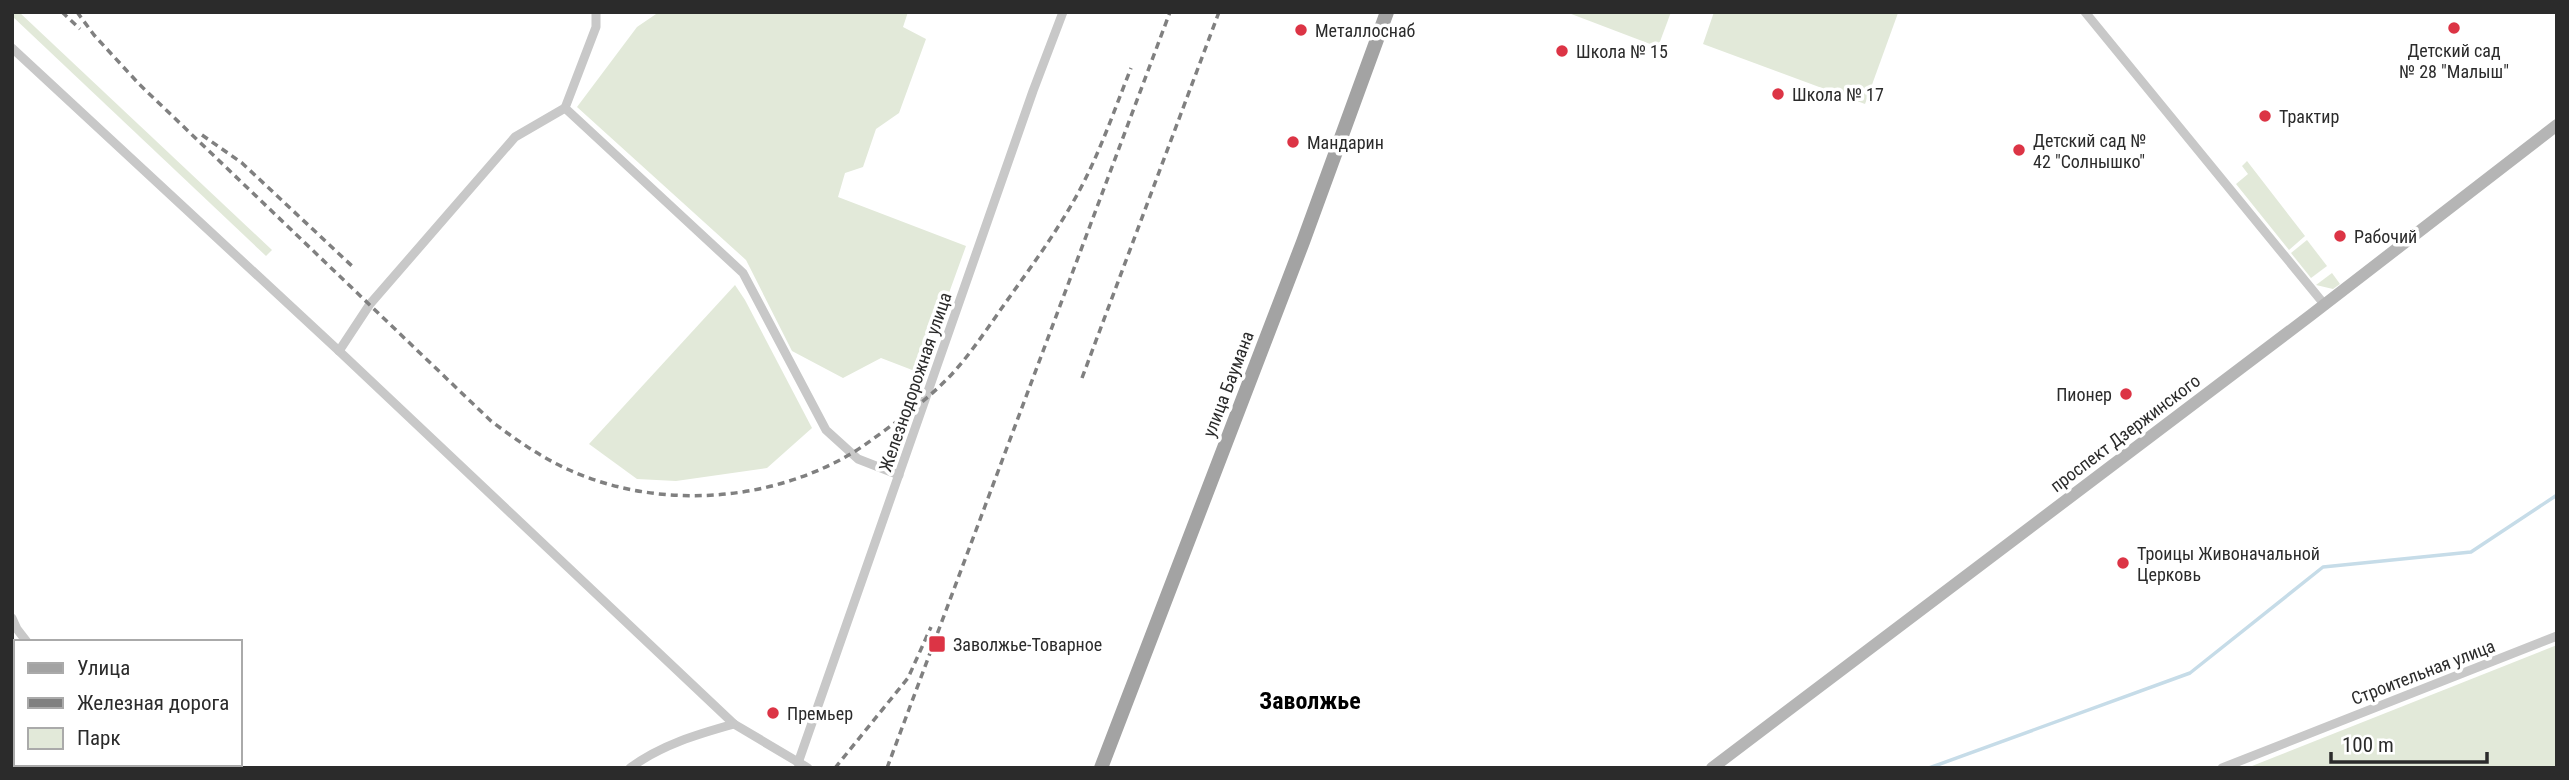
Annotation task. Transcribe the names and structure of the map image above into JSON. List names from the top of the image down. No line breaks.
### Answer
{"streets":{"main road":["улица Баумана"],"street":["Железнодорожная улица","проспект Дзержинского","Строительная улица"]},"districts":["Заволжье"],"places":{"other":["Детский сад № 28 \"Малыш\"","Металлоснаб","Школа № 15","Школа № 17","Трактир","Мандарин","Детский сад № 42 \"Солнышко\"","Рабочий","Пионер","Троицы Живоначальной Церковь","Премьер"],"transit":["Заволжье-Товарное"]},"legend":["Улица","Железная дорога","Парк"],"scale_bar":"100 m"}
